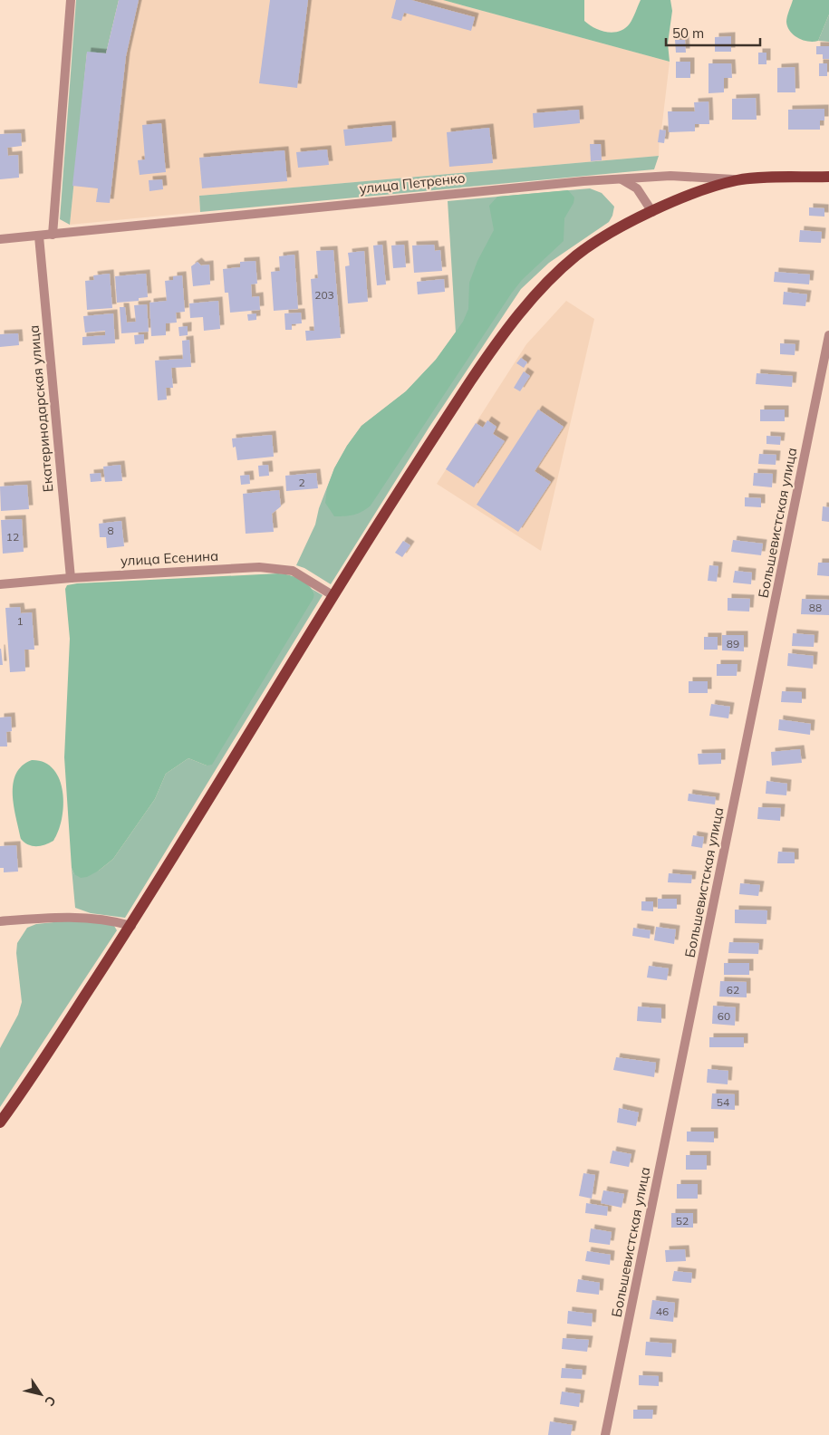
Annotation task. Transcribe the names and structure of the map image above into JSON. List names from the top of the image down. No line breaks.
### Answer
{"streets":{"main road":["улица Петренко"],"street":["Екатеринодарская улица","Большевистская улица","улица Есенина"]},"crossings":[["улица Петренко","Екатеринодарская улица"],["Екатеринодарская улица","улица Есенина"]],"house_numbers":["203","2","8","12","88","1","89","62","60","54","52","46"],"scale_bar":"50 m","north":"bottom right"}
